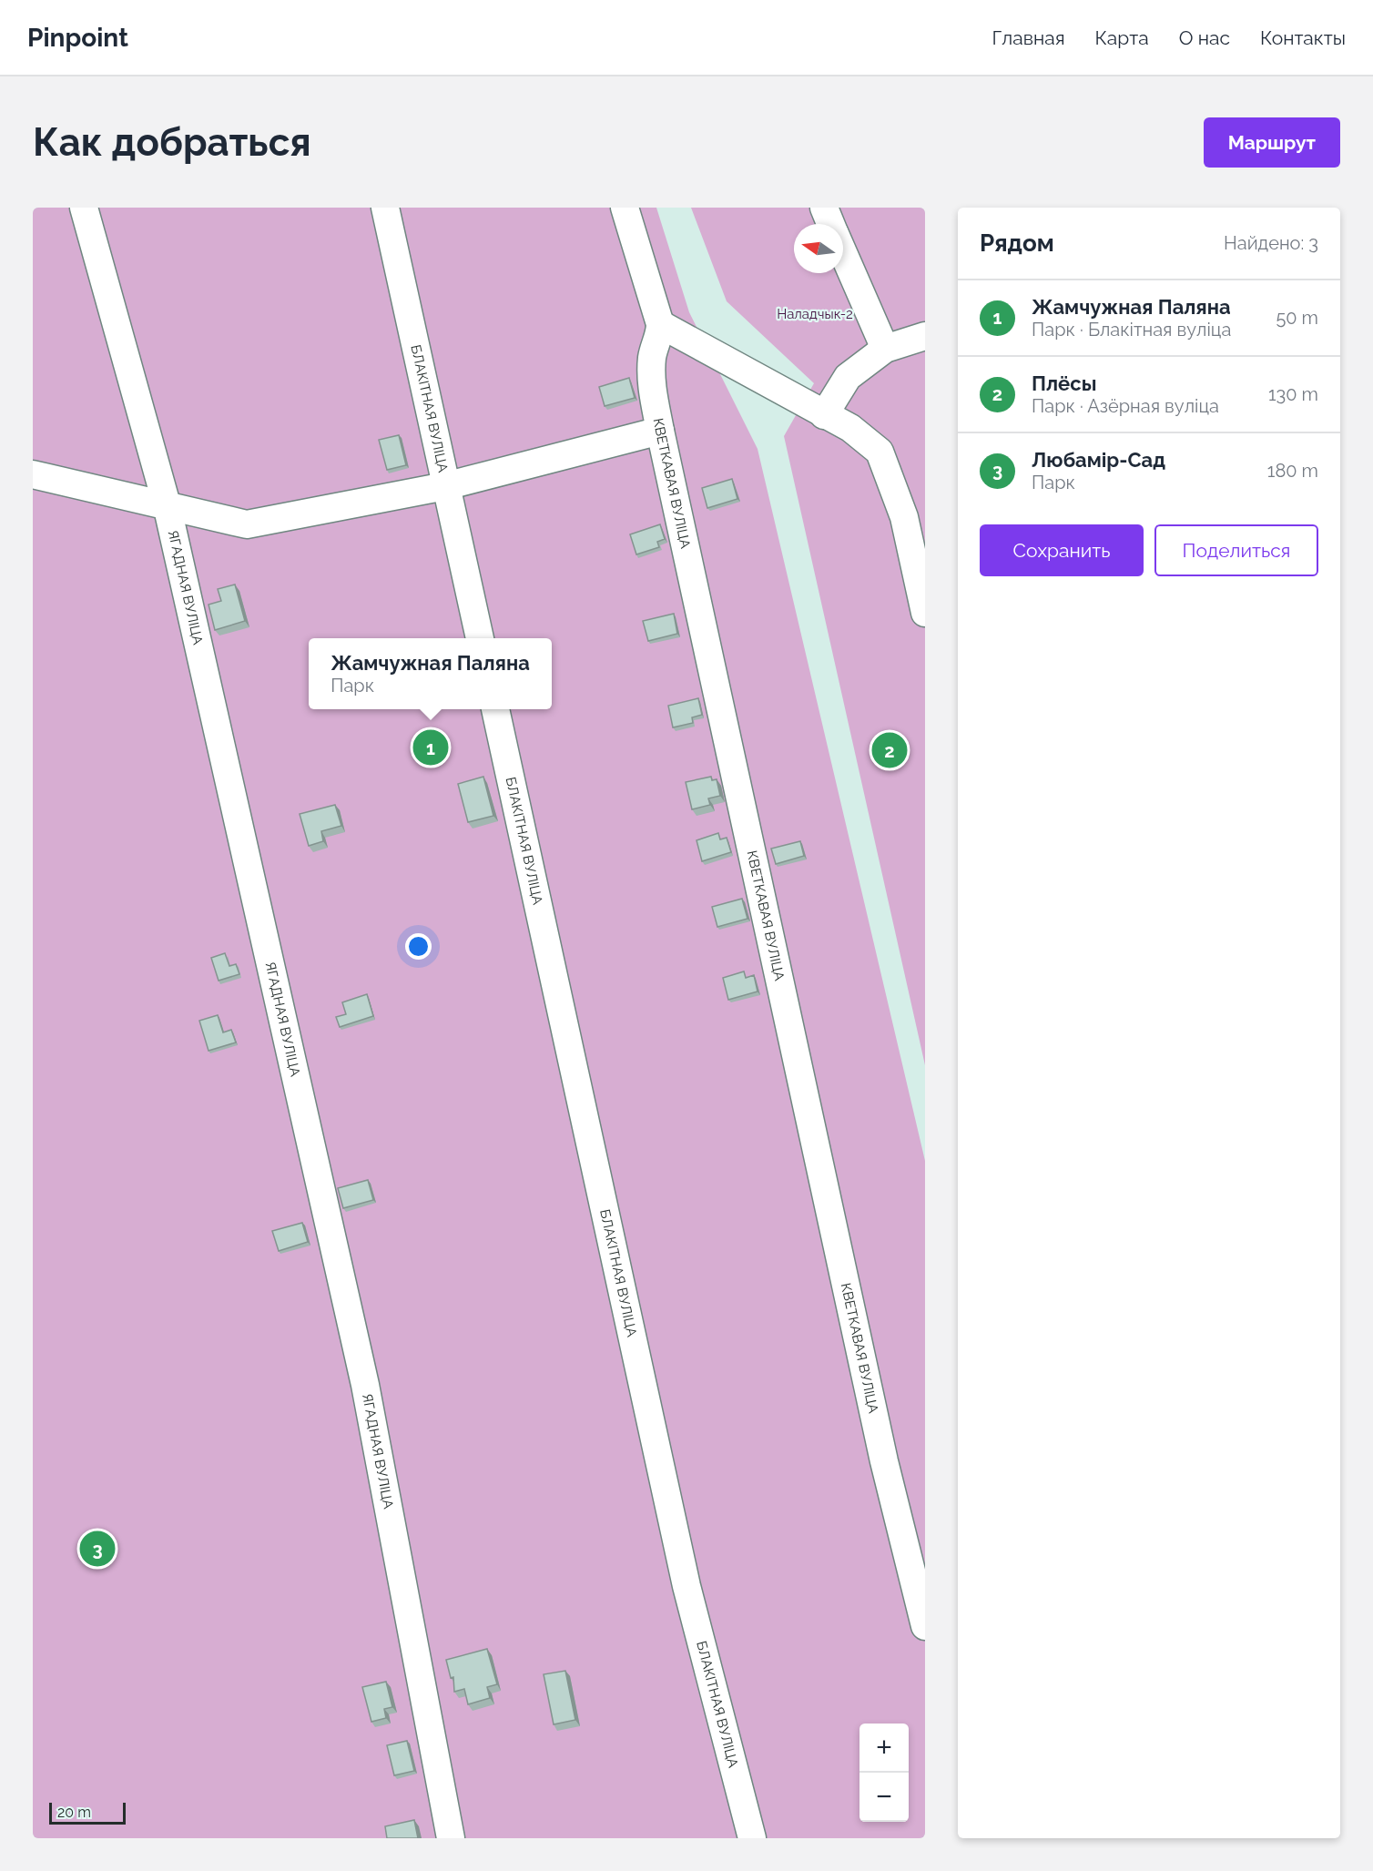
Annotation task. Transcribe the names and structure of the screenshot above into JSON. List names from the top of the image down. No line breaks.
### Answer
{"streets":{"street":["БЛАКІТНАЯ ВУЛІЦА","КВЕТКАВАЯ ВУЛІЦА","ЯГАДНАЯ ВУЛІЦА"]},"parks":["Наладчык-2"],"scale_bar":"20 m","north":"left","page":{"header":"Pinpoint","nav":["Главная","Карта","О нас","Контакты"],"buttons":["Маршрут",["Сохранить","Поделиться"]],"title":"Как добраться","heading":["Рядом","Найдено: 3"],"list":[{"mark":"1","name":"Жамчужная Паляна","note":"Парк · Блакітная вуліца","value":"50 m"},{"mark":"2","name":"Плёсы","note":"Парк · Азёрная вуліца","value":"130 m"},{"mark":"3","name":"Любамір-Сад","note":"Парк","value":"180 m"}],"popup":["Жамчужная Паляна","Парк"],"pins":["1","2","3"],"map_buttons":["+","−"],"scale":"20 m"}}
